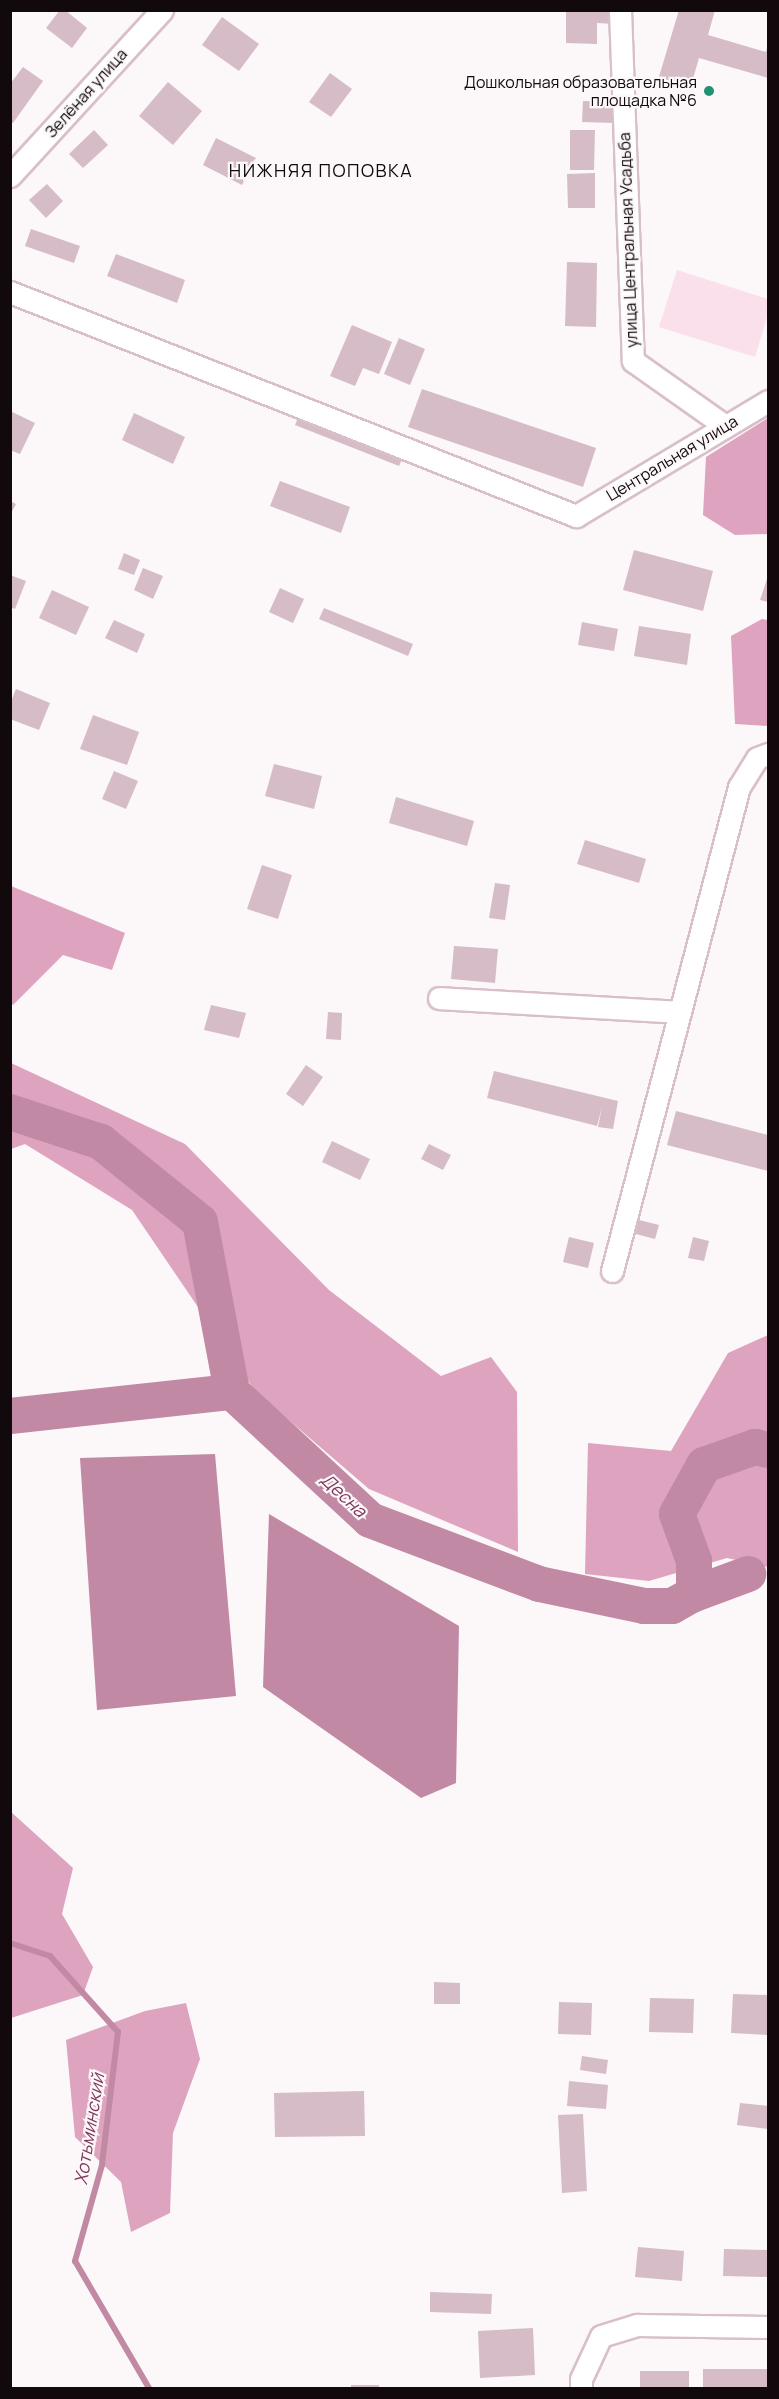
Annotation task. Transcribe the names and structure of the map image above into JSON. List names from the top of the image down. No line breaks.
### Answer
{"streets":{"street":["Зелёная улица","улица Центральная Усадьба","Центральная улица"]},"crossings":[["улица Центральная Усадьба","Центральная улица"]],"districts":["НИЖНЯЯ ПОПОВКА"],"water":["Десна","Хотьминский"],"places":["Дошкольная образовательная площадка №6"]}
